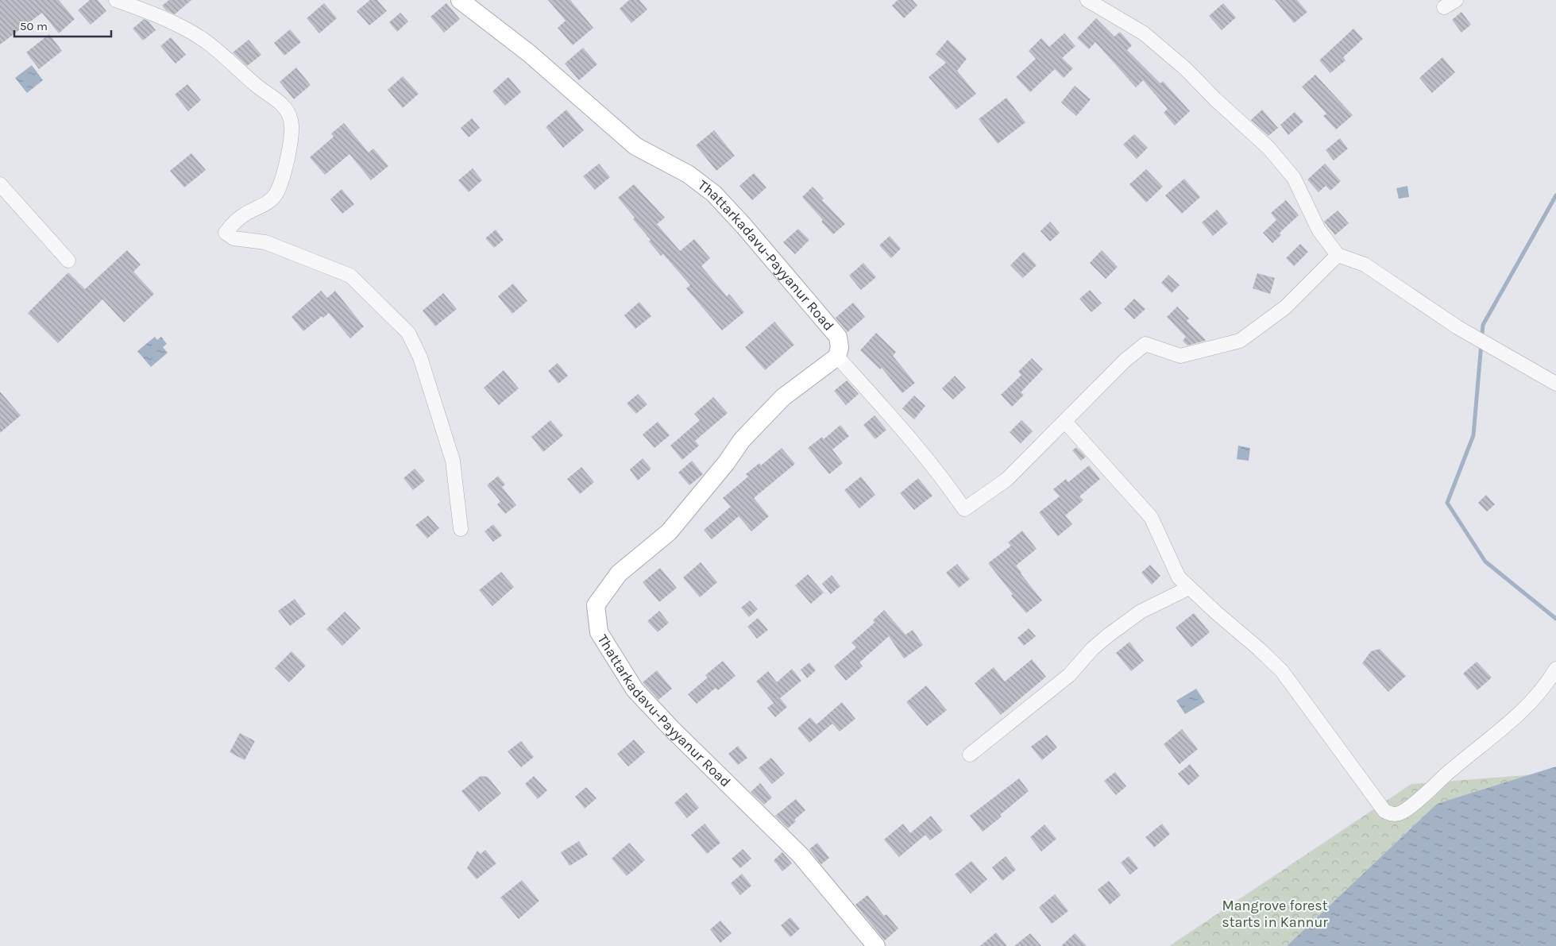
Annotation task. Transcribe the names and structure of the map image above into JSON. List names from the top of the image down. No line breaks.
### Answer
{"streets":{"main road":["Thattarkadavu-Payyanur Road"]},"parks":["Mangrove forest starts in Kannur"],"scale_bar":"50 m"}
